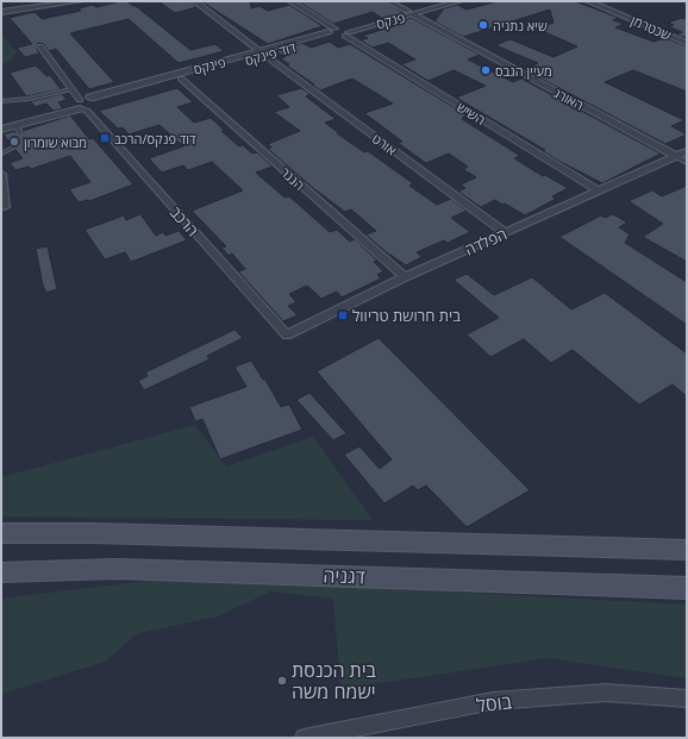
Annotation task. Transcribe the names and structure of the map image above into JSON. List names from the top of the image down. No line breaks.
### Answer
{"streets":{"main road":["דגניה"],"street":["פנקס","שכטרמן","דוד פינקס","פינקס","האורג","השיש","אורט","הנגר","הרכב","הפלדה","בוסל"]},"crossings":[["פנקס","דוד פינקס"],["פנקס","האורג"],["פנקס","השיש"],["דוד פינקס","פינקס"],["דוד פינקס","אורט"],["דוד פינקס","הנגר"],["פינקס","אורט"],["האורג","הפלדה"],["השיש","הפלדה"],["אורט","הפלדה"],["הנגר","הפלדה"],["הרכב","הפלדה"]],"places":{"other":["שיא נתניה","מעיין הגבס","מבוא שומרון","בית הכנסת ישמח משה"],"transit":["דוד פנקס/הרכב","בית חרושת טריוול"]}}
